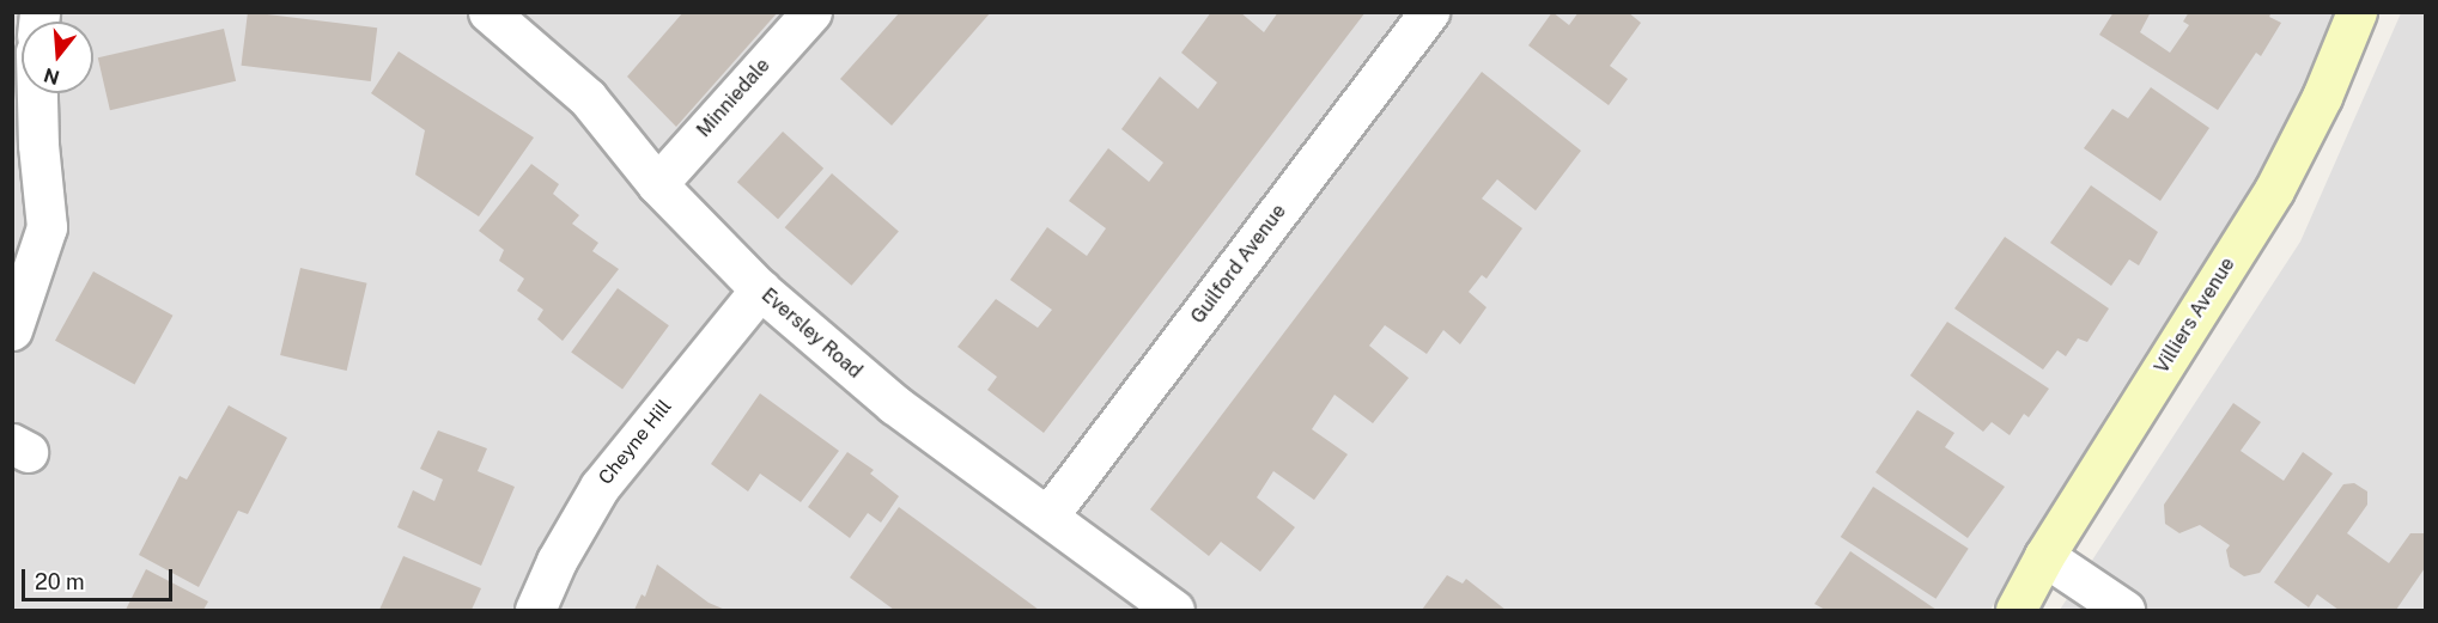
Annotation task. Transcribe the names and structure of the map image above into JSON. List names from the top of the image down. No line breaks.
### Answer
{"streets":{"street":["Minniedale","Guilford Avenue","Villiers Avenue","Eversley Road","Cheyne Hill"]},"crossings":[["Minniedale","Eversley Road"],["Guilford Avenue","Eversley Road"],["Eversley Road","Cheyne Hill"]],"scale_bar":"20 m","north":"bottom"}
